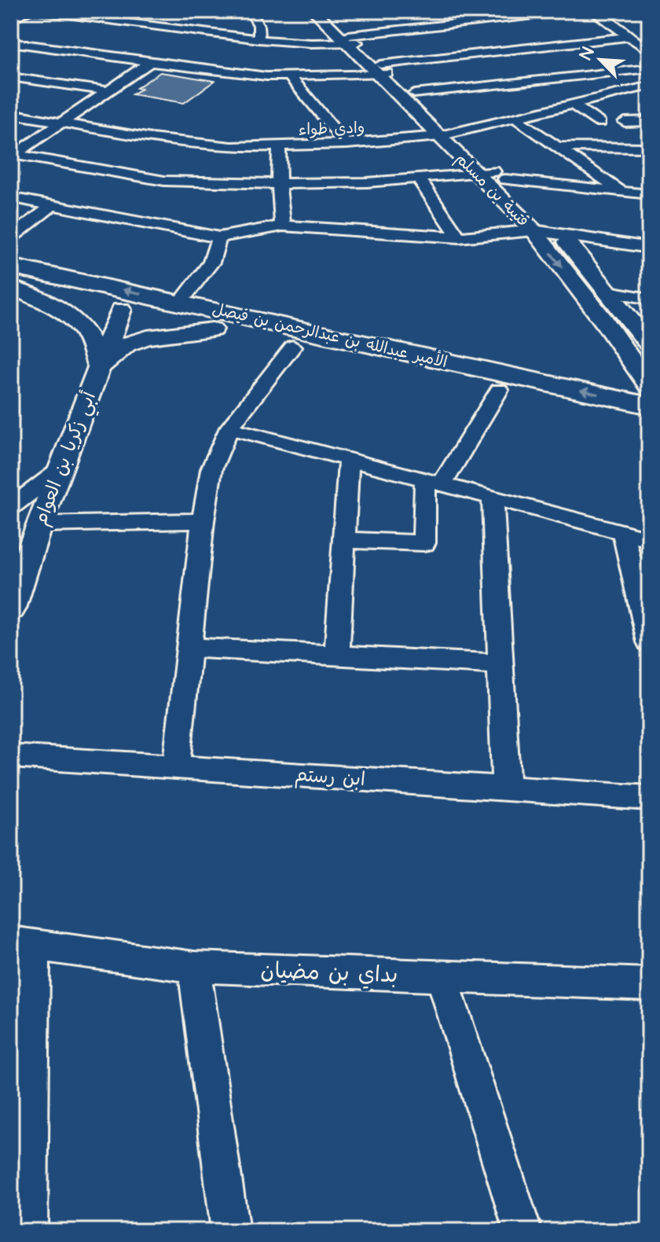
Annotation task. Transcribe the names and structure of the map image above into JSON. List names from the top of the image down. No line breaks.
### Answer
{"streets":{"main road":["الأمير عبدالله بن عبدالرحمن بن فيصل"],"street":["وادي طواء","قتيبة بن مسلم","أبي زكريا بن العوام","ابن رستم","بداي بن مضيان"]},"crossings":[["وادي طواء","قتيبة بن مسلم"],["الأمير عبدالله بن عبدالرحمن بن فيصل","أبي زكريا بن العوام"]],"north":"top left"}
